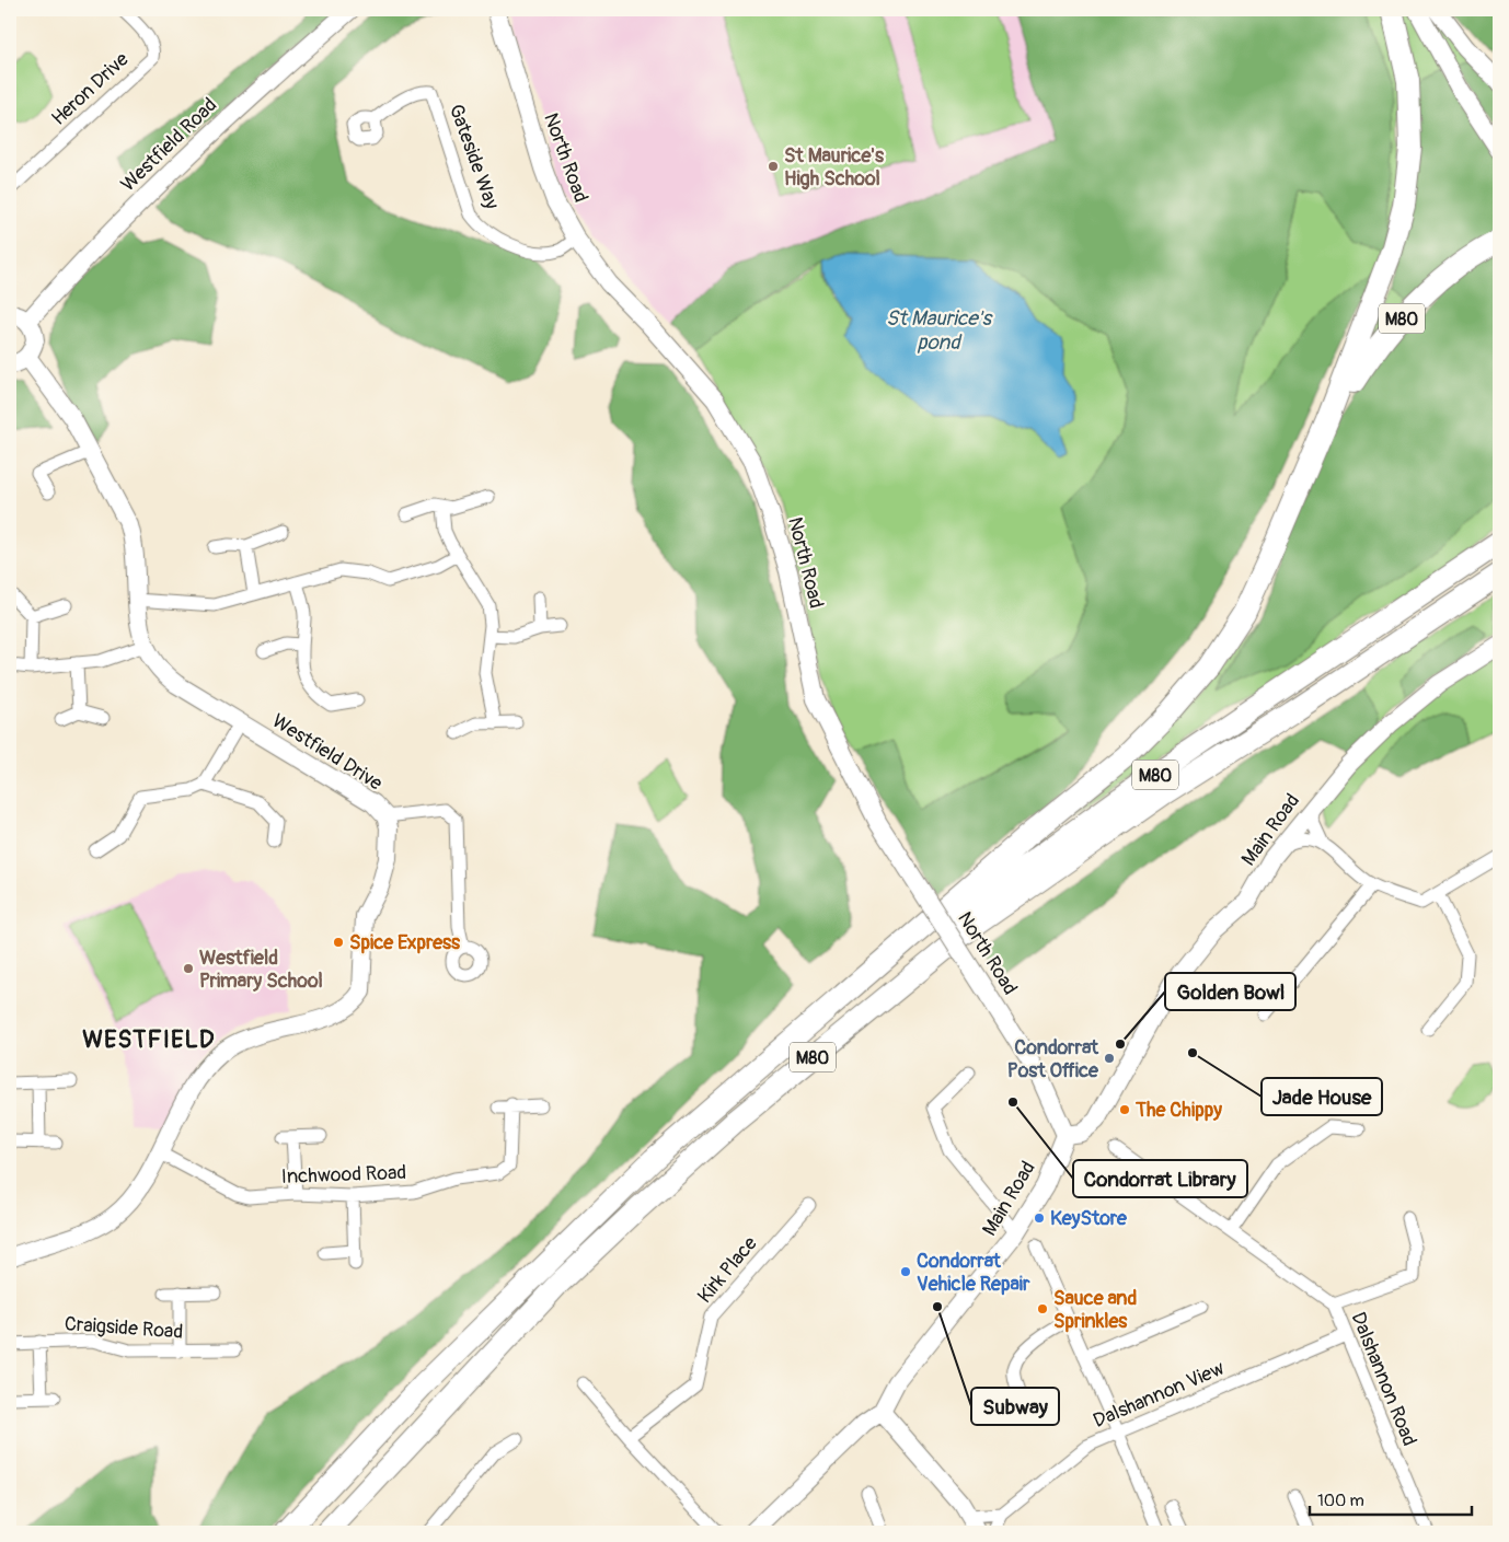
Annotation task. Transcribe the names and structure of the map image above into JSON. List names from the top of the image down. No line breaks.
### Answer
{"streets":{"highway":["M80"],"street":["Heron Drive","Westfield Road","Gateside Way","North Road","Westfield Drive","Main Road","Inchwood Road","Kirk Place","Craigside Road","Dalshannon Road","Dalshannon View"]},"crossings":[["Gateside Way","North Road"],["North Road","Main Road"],["Westfield Drive","Inchwood Road"],["Dalshannon Road","Dalshannon View"]],"districts":["WESTFIELD"],"water":["St Maurice's pond"],"places":["St Maurice's High School","Spice Express","Westfield Primary School","Golden Bowl","Jade House","Condorrat Post Office","Condorrat Library","The Chippy","KeyStore","Condorrat Vehicle Repair","Subway","Sauce and Sprinkles"],"scale_bar":"100 m"}
